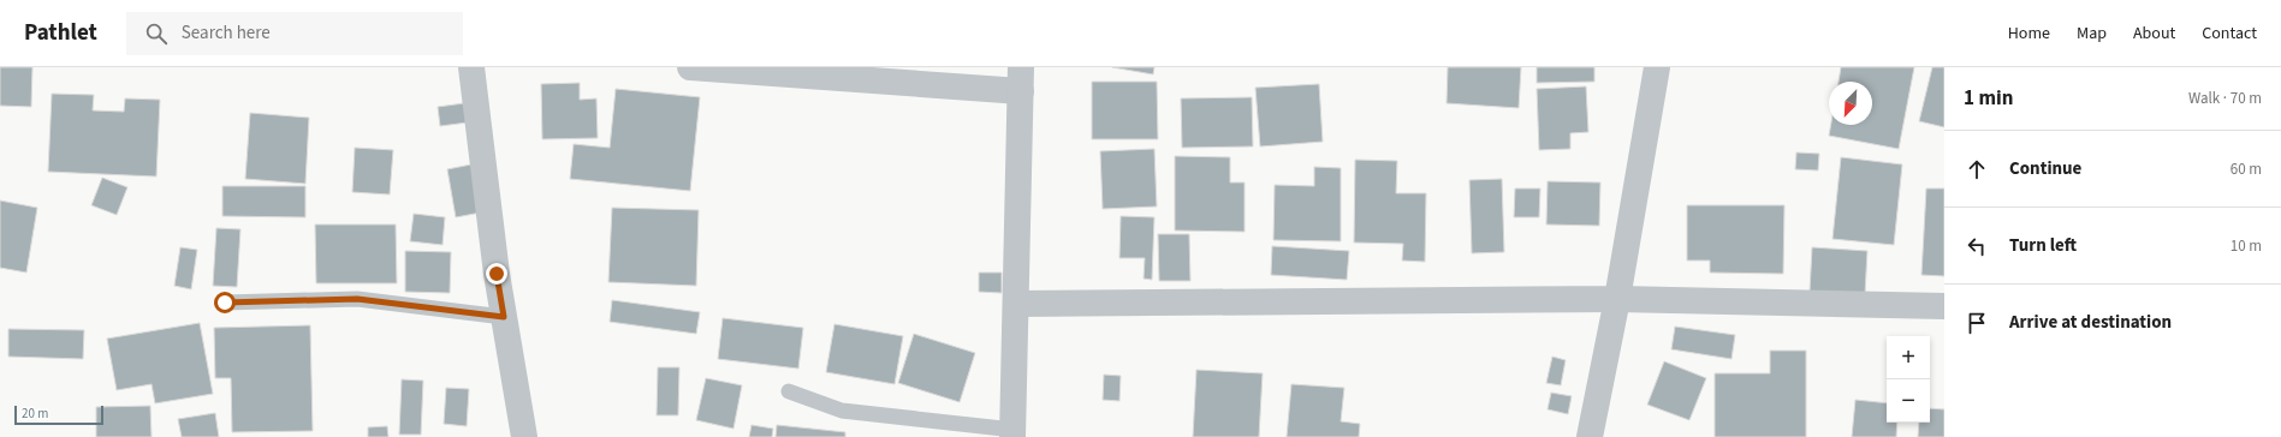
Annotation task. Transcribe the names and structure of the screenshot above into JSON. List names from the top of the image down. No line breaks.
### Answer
{"scale_bar":"20 m","north":"bottom left","page":{"header":"Pathlet","search":"Search here","nav":["Home","Map","About","Contact"],"heading":["1 min","Walk · 70 m"],"list":[["Continue","60 m"],["Turn left","10 m"],"Arrive at destination"],"map_buttons":["+","−"],"scale":"20 m"}}
